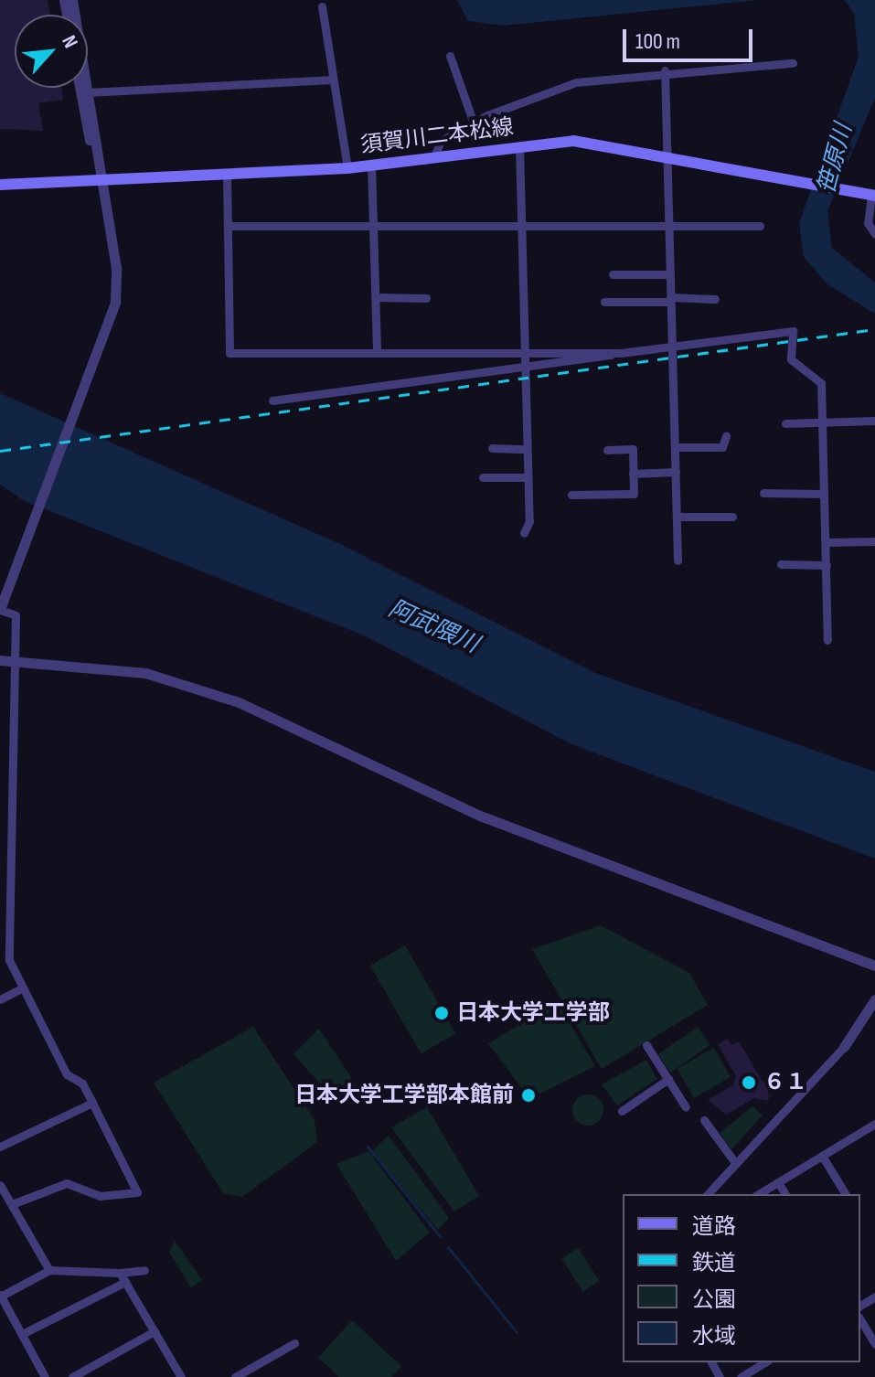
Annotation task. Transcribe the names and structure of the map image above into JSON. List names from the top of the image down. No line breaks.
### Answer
{"streets":{"main road":["須賀川二本松線"]},"water":["笹原川","阿武隈川"],"places":["日本大学工学部","６１","日本大学工学部本館前"],"legend":["道路","鉄道","公園","水域"],"scale_bar":"100 m","north":"top right"}
